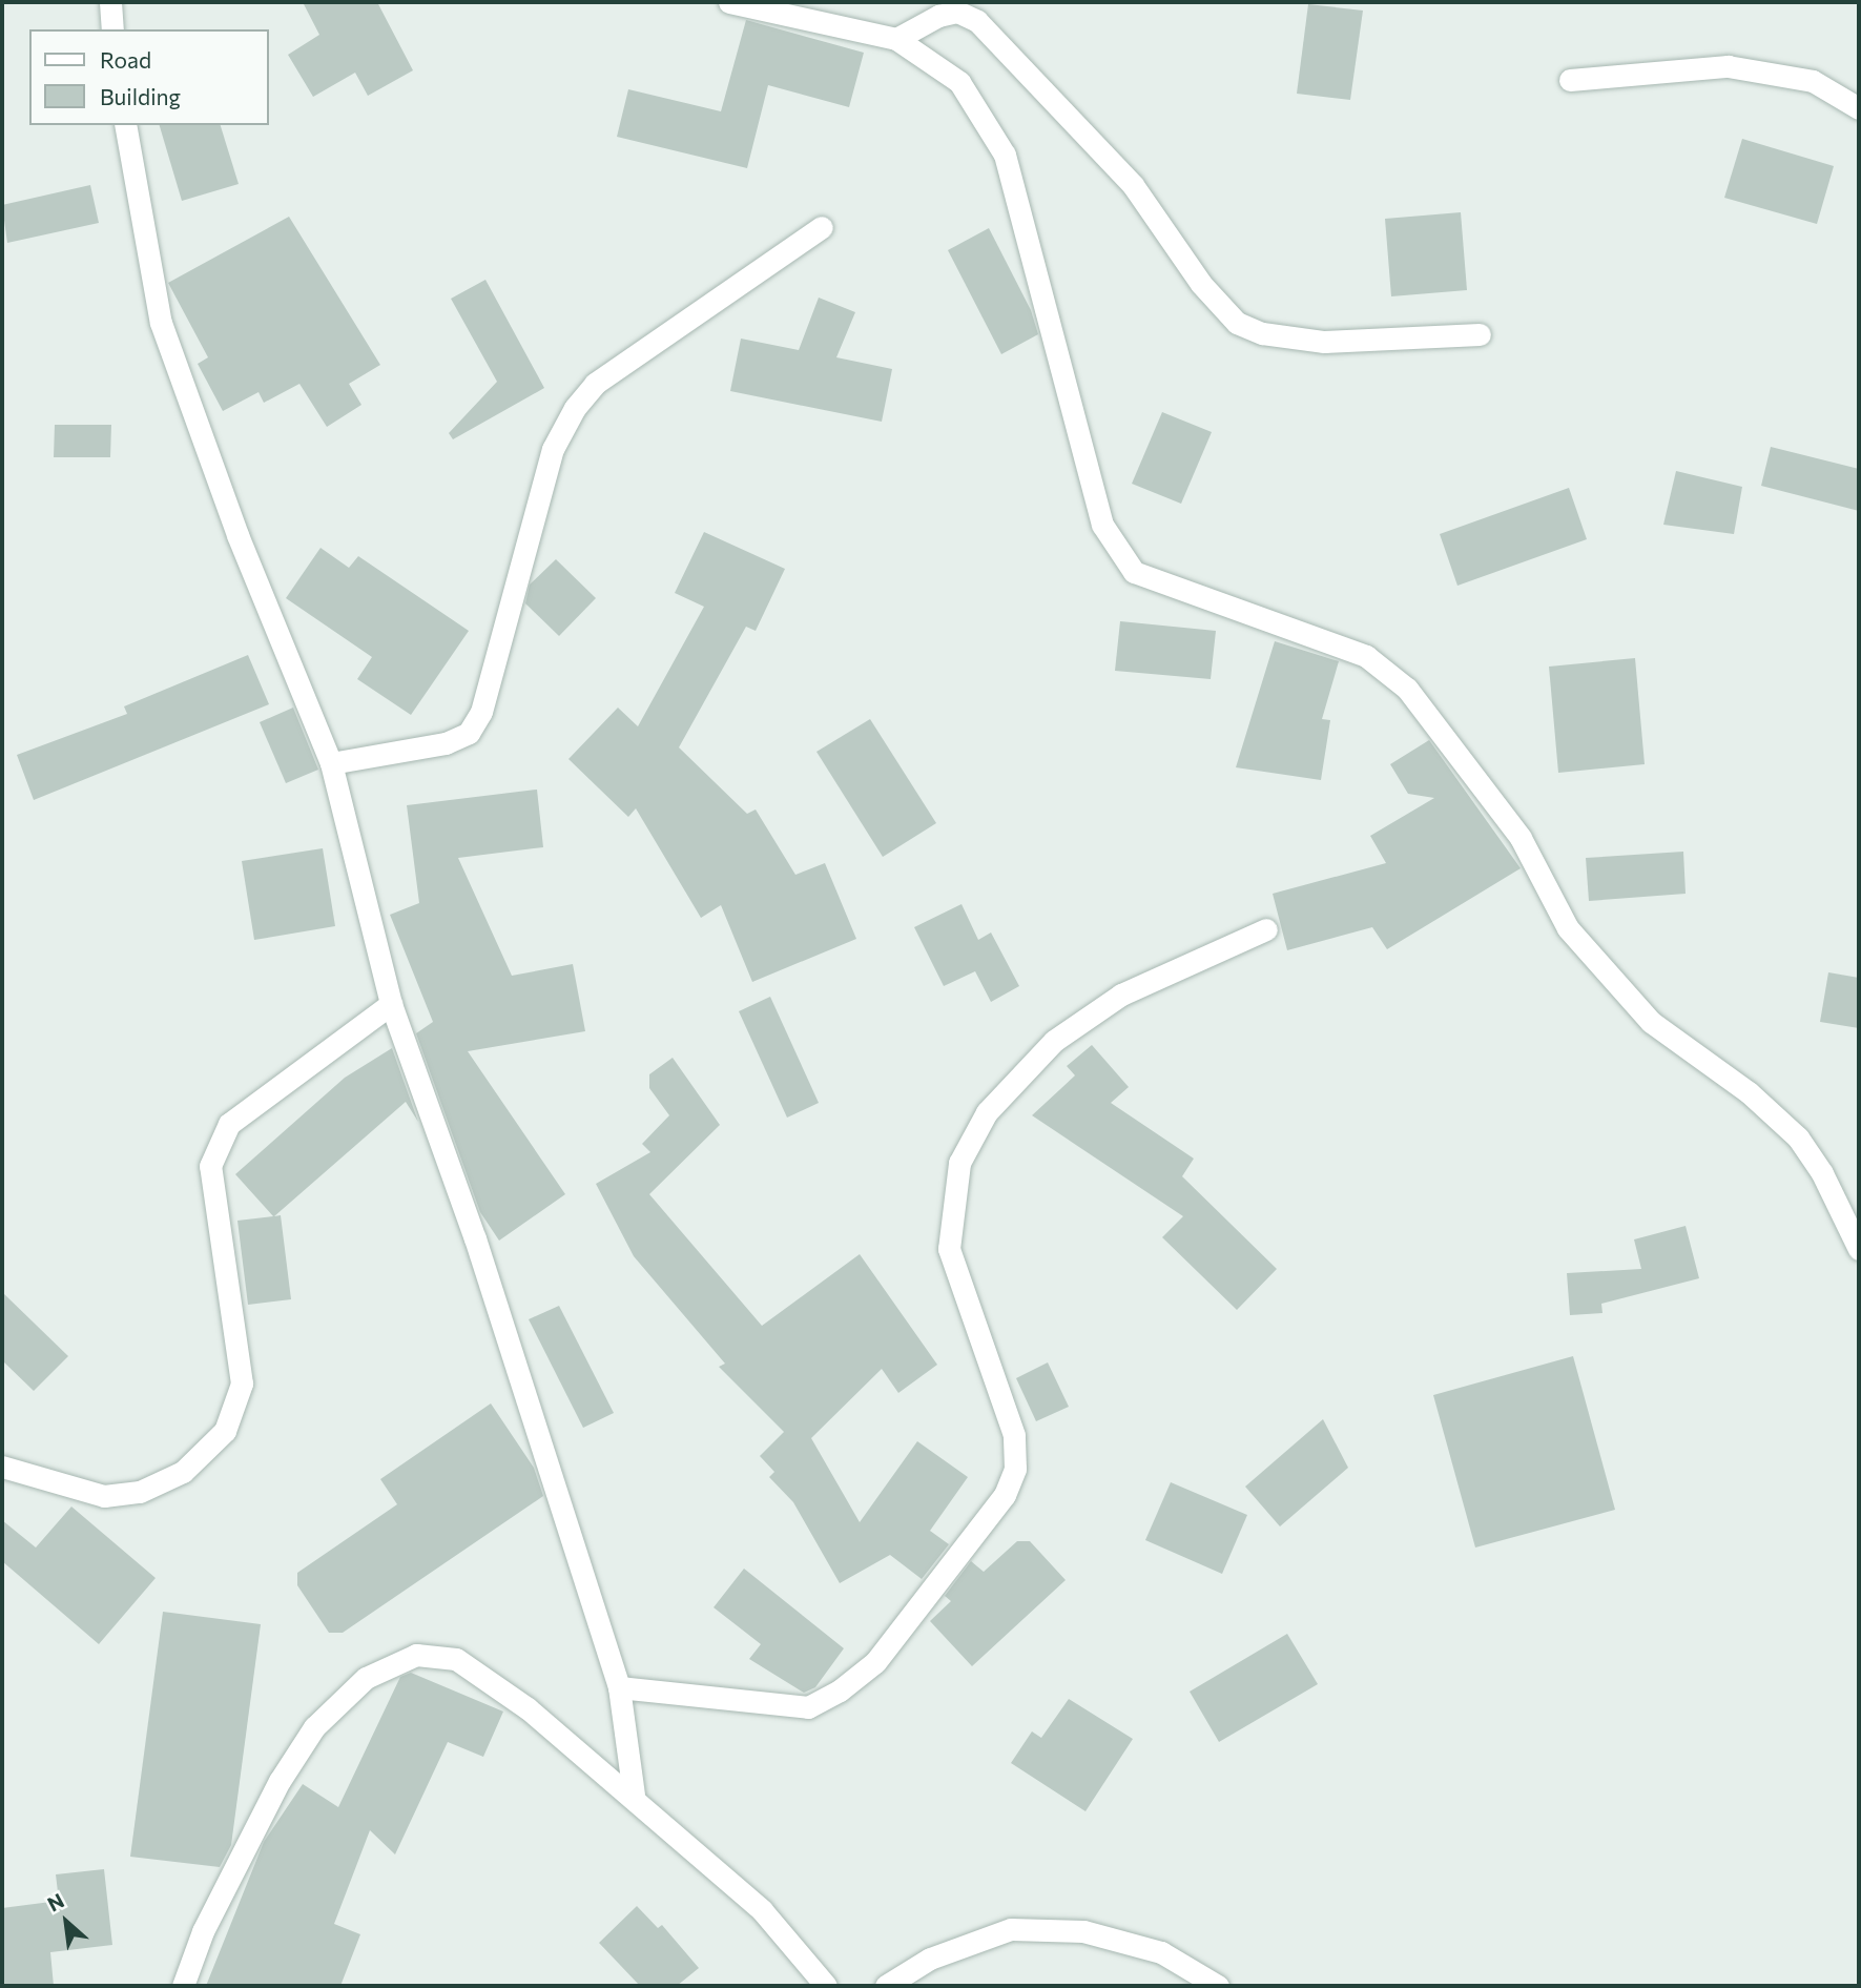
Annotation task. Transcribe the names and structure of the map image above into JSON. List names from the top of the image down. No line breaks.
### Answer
{"legend":["Road","Building"],"north":"top left"}
